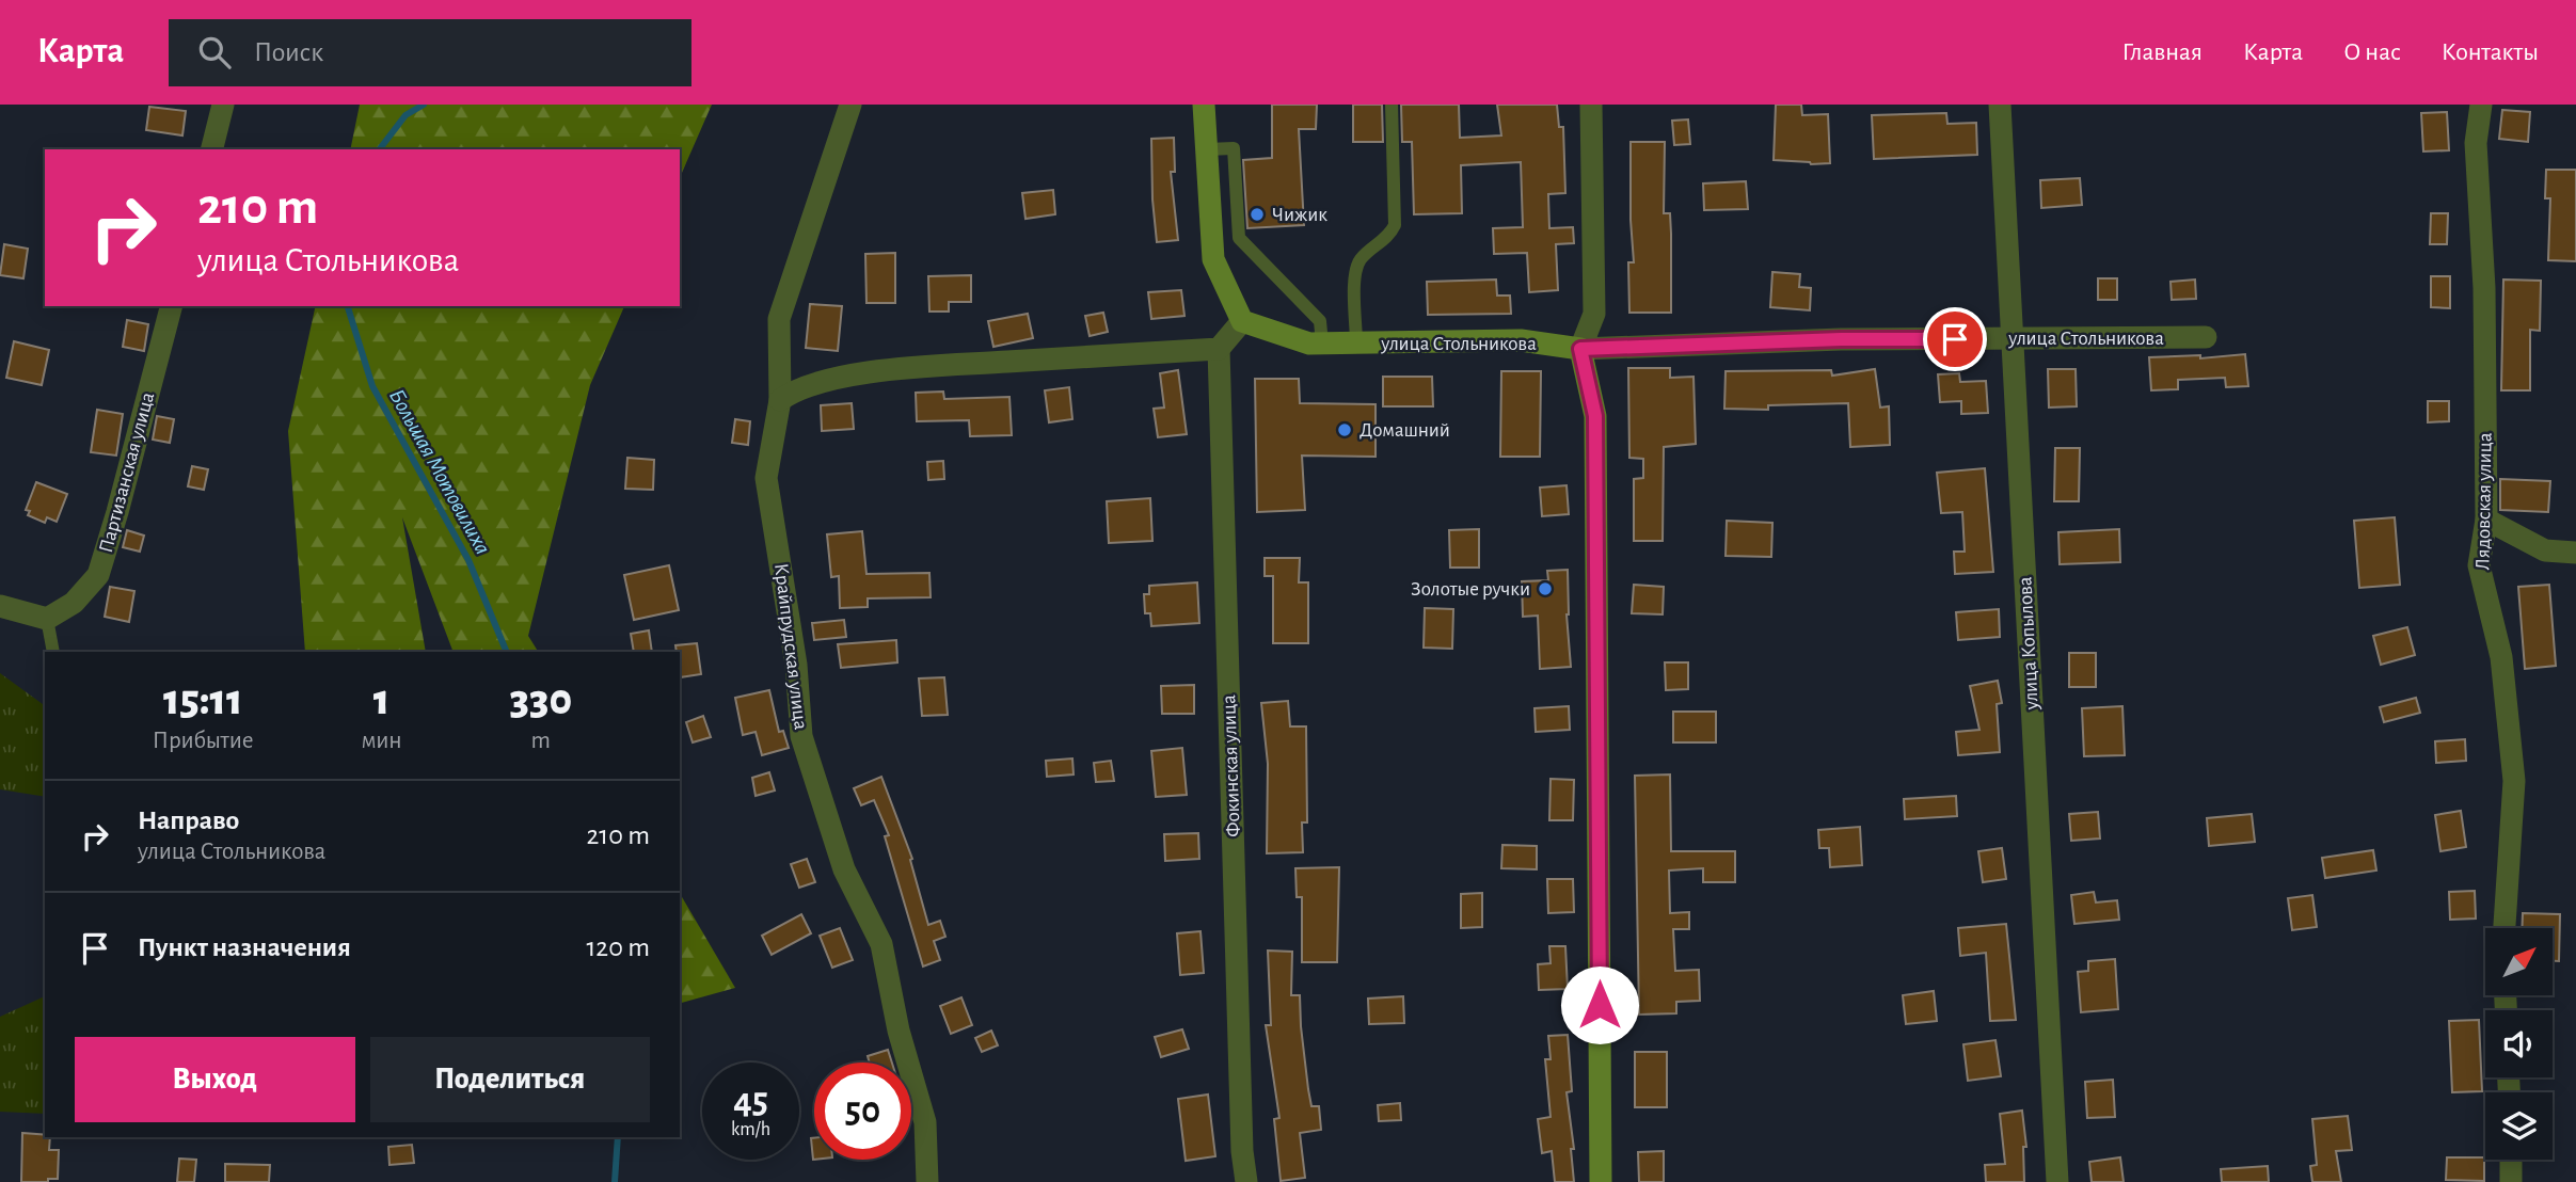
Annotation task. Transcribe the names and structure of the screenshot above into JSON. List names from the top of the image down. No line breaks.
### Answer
{"streets":{"main road":["улица Стольникова"],"street":["Партизанская улица","Лядовская улица","улица Копылова","Крайпрудская улица","Фокинская улица"]},"crossings":[["улица Стольникова","улица Копылова"]],"water":["Большая Мотовилиха"],"places":["Чижик","Домашний","Золотые ручки"],"north":"top right","page":{"header":"Карта","search":"Поиск","nav":["Главная","Карта","О нас","Контакты"],"turn":["210 m","улица Стольникова"],"eta":["15:11","Прибытие","1","мин","330","m"],"list":[{"name":"Направо","note":"улица Стольникова","value":"210 m"},{"name":"Пункт назначения","value":"120 m"}],"buttons":["Выход","Поделиться"],"speed":"45 km/h","limit":"50"}}
